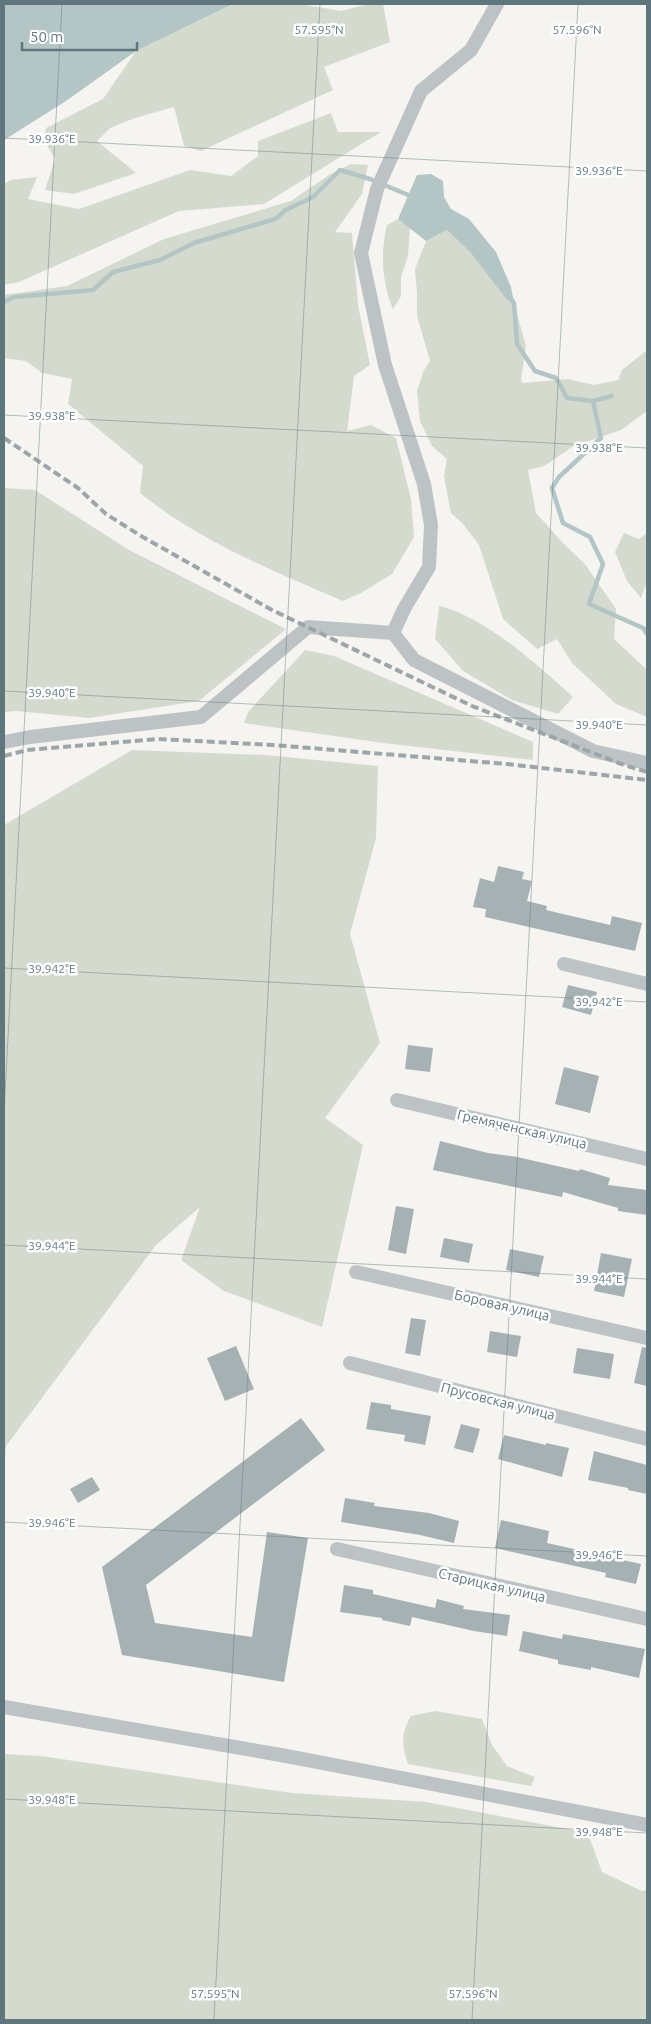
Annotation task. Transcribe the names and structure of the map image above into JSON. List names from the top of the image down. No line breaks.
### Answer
{"streets":{"street":["Гремяченская улица","Боровая улица","Прусовская улица","Старицкая улица"]},"scale_bar":"50 m","coordinates":["57.595°N","57.596°N","39.936°E","39.938°E","39.940°E","39.942°E","39.944°E","39.946°E","39.948°E"]}
